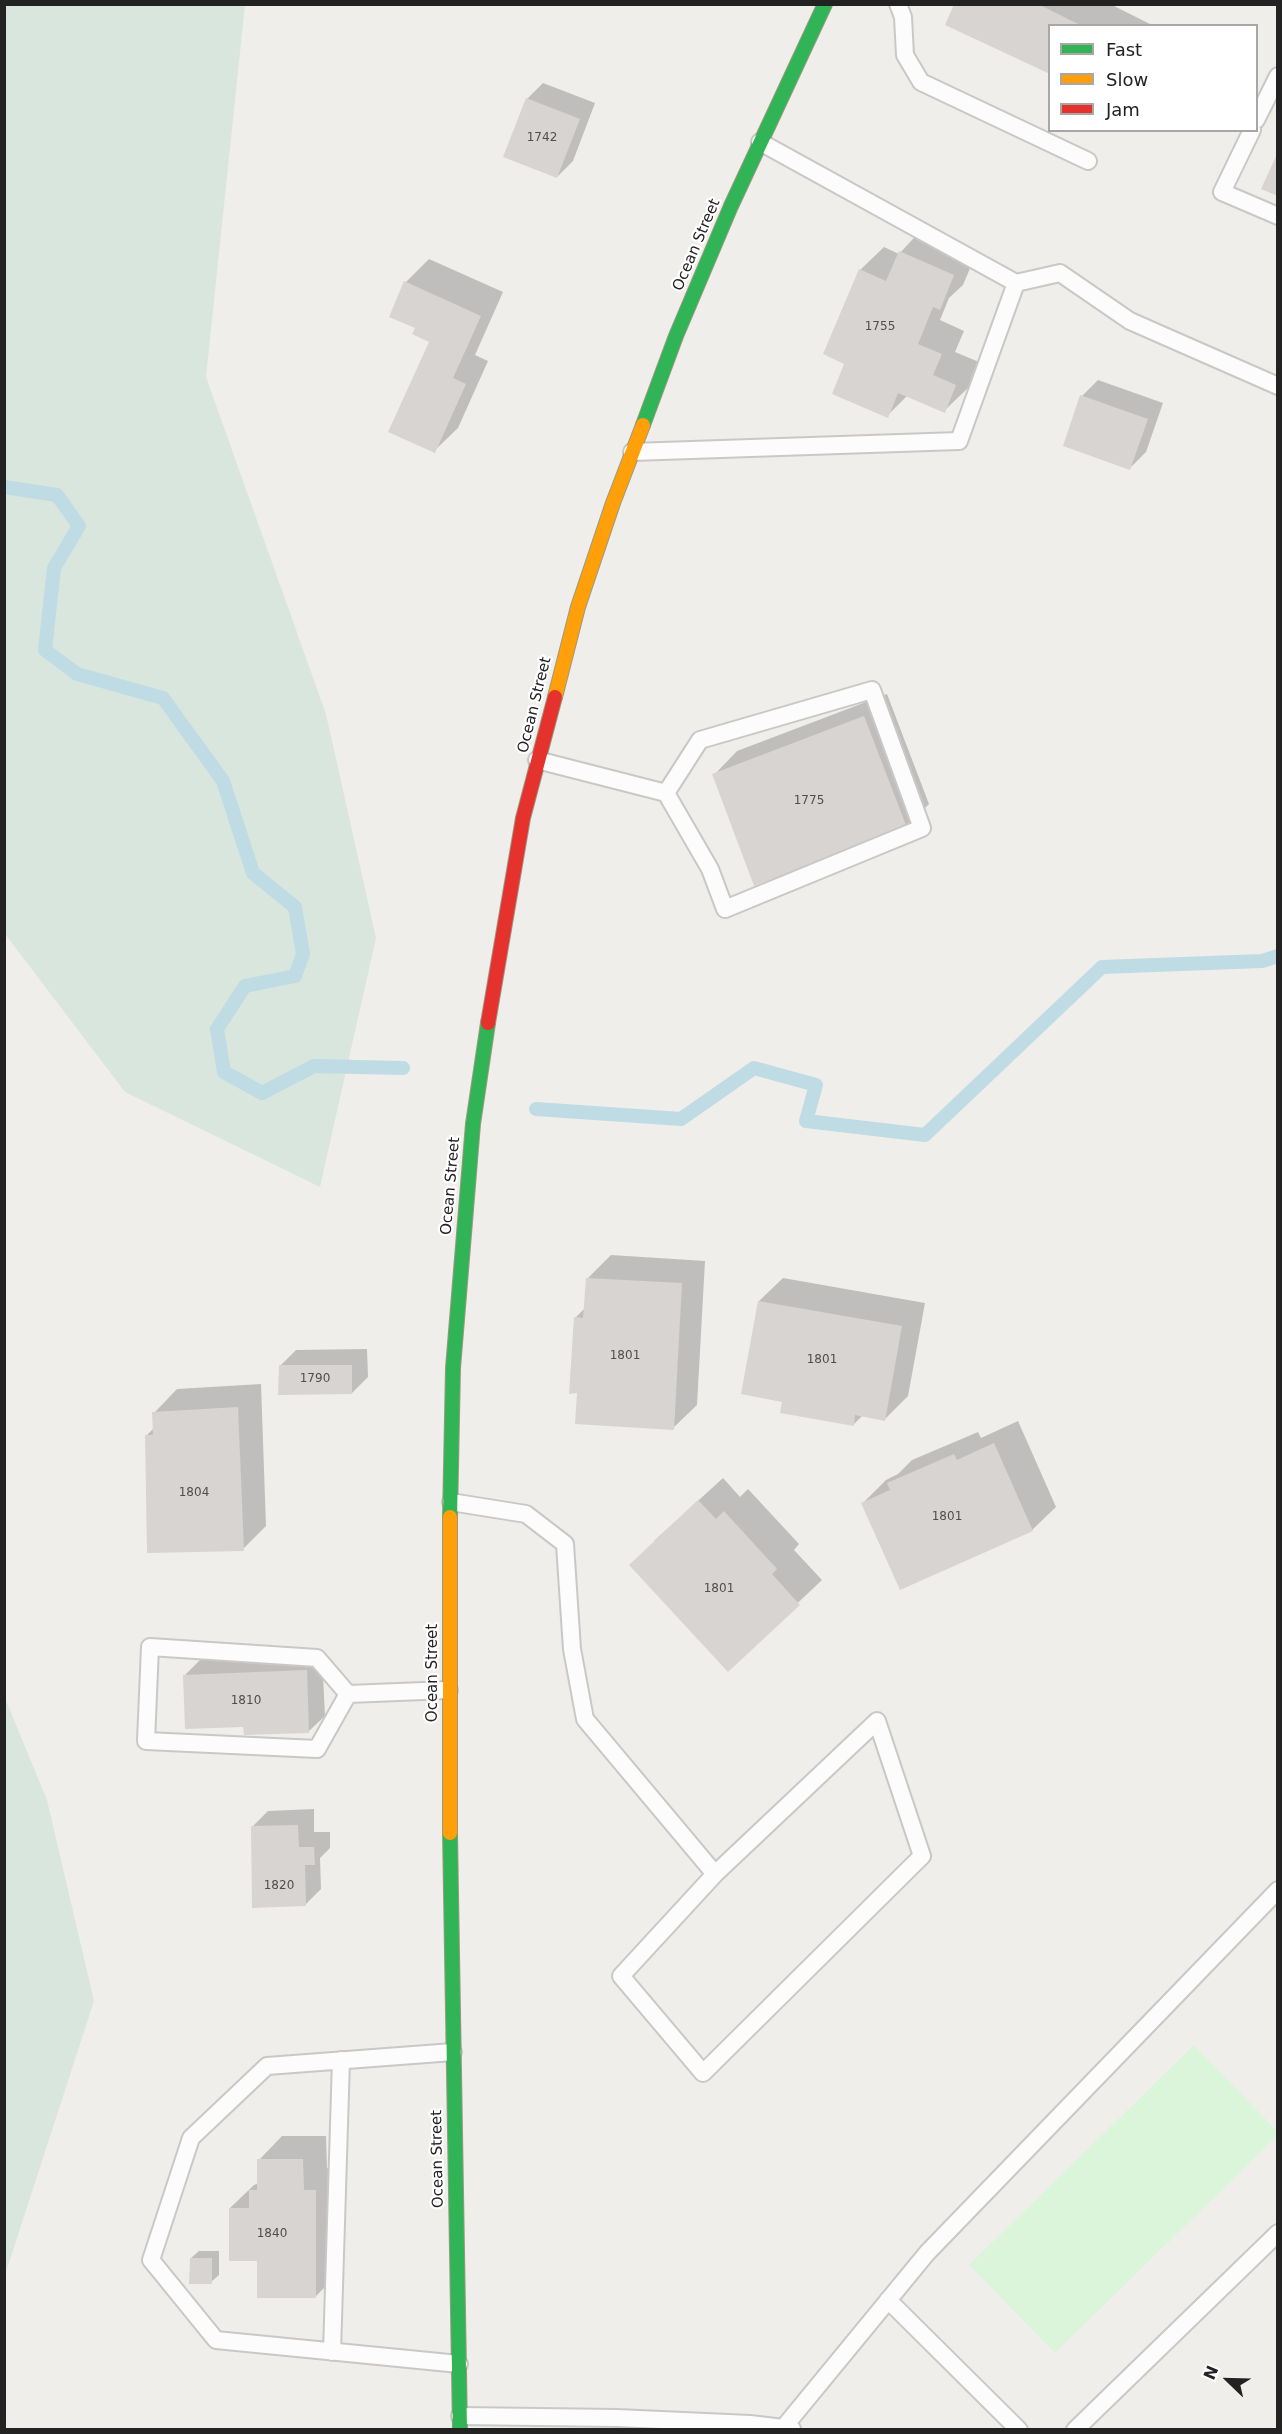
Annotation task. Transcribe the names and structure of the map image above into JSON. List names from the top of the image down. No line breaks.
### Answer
{"streets":{"main road":["Ocean Street"]},"house_numbers":["1742","1755","1775","1801","1801","1790","1804","1801","1801","1810","1820","1840"],"legend":["Fast","Slow","Jam"],"north":"top left"}
